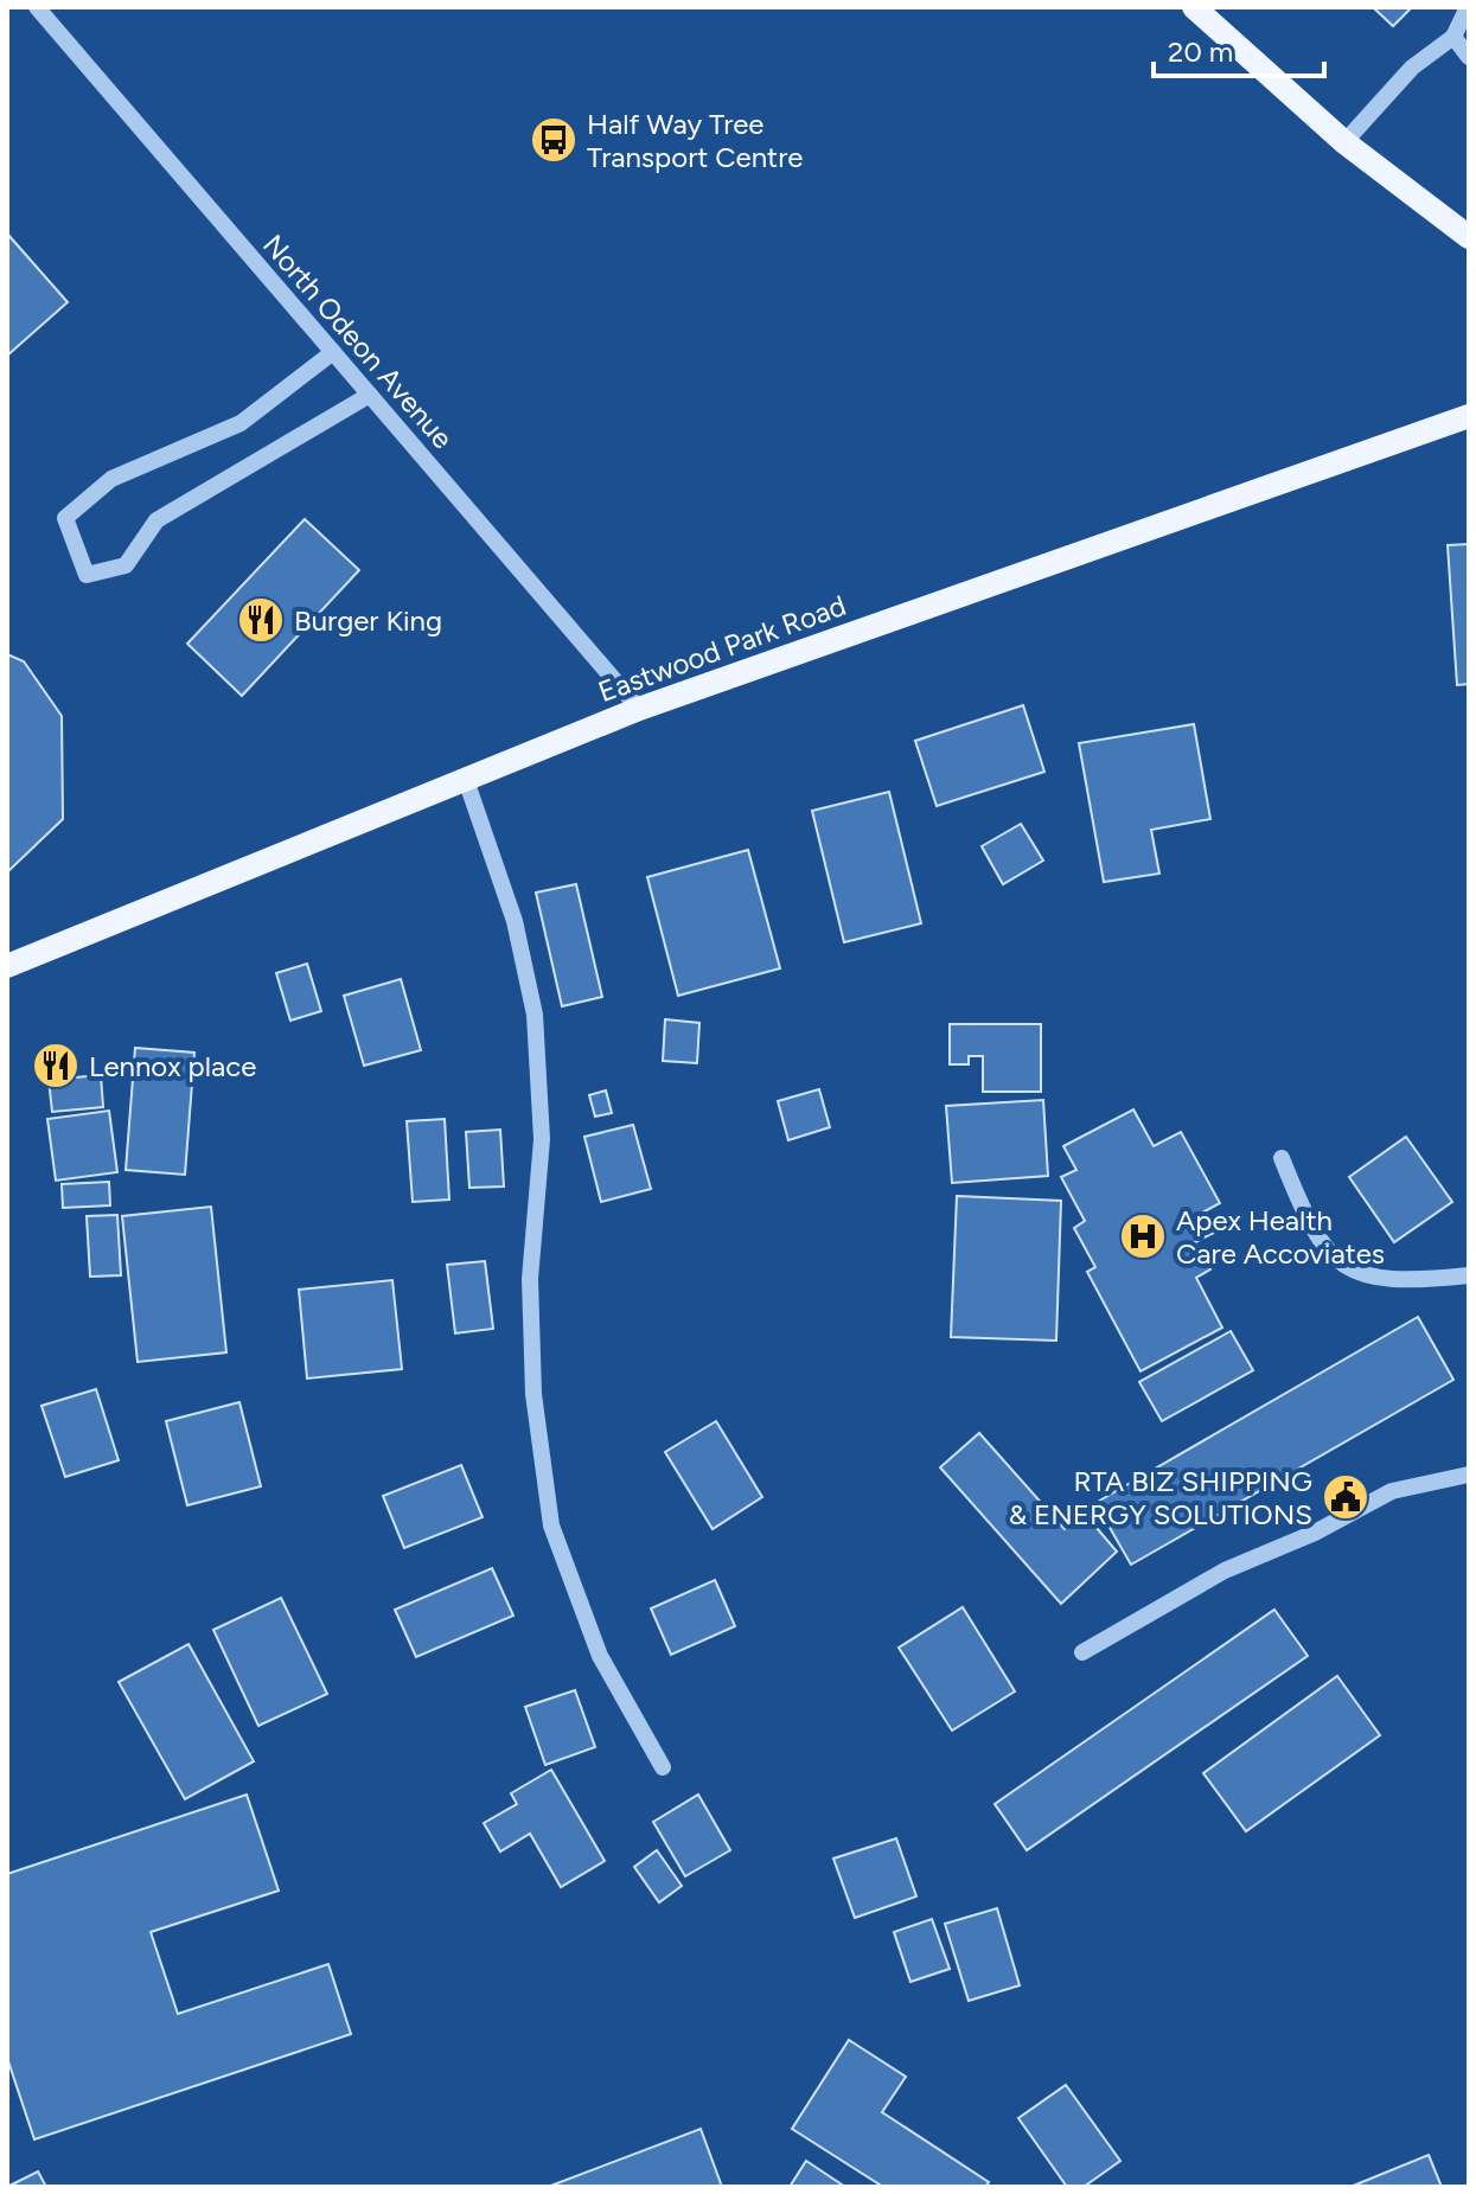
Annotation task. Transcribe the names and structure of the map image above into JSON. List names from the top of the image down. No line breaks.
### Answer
{"streets":{"main road":["Eastwood Park Road"],"street":["North Odeon Avenue"]},"crossings":[["North Odeon Avenue","Eastwood Park Road"]],"places":{"bus stop":["Half Way Tree Transport Centre"],"restaurant":["Burger King","Lennox place"],"hospital":["Apex Health Care Accoviates"],"public building":["RTA BIZ SHIPPING & ENERGY SOLUTIONS"]},"scale_bar":"20 m"}
